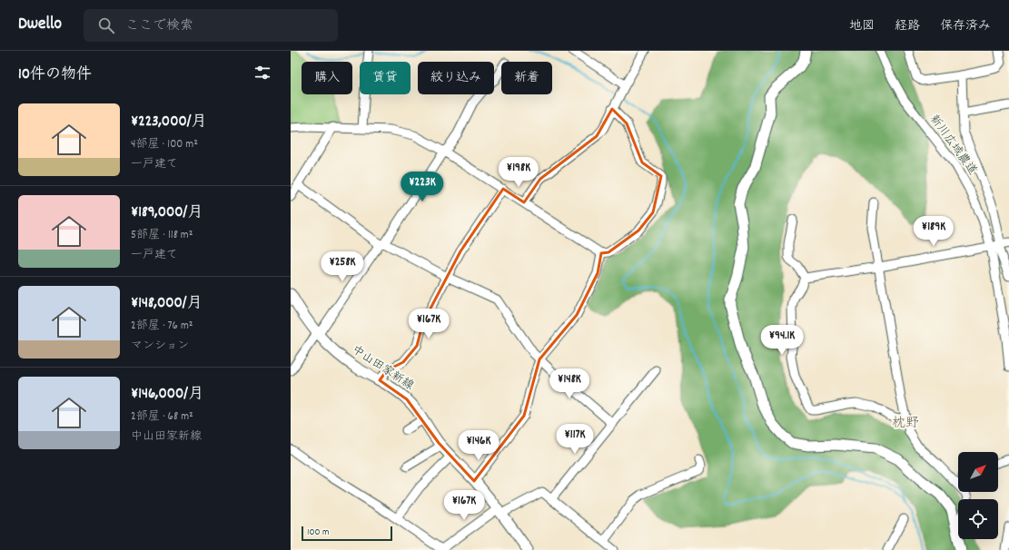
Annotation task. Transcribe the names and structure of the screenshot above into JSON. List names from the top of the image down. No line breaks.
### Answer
{"streets":{"main road":["中山田家新線"],"street":["新川広域農道"]},"districts":["枕野"],"scale_bar":"100 m","north":"top right","page":{"header":"Dwello","search":"ここで検索","nav":["地図","経路","保存済み"],"heading":"10件の物件","chip":["購入","賃貸","絞り込み","新着"],"list":[{"name":"¥223,000/月","note":"4部屋 · 100 m² · 一戸建て"},{"name":"¥189,000/月","note":"5部屋 · 118 m² · 一戸建て"},{"name":"¥148,000/月","note":"2部屋 · 76 m² · マンション"},{"name":"¥146,000/月","note":"2部屋 · 68 m² · 中山田家新線"}],"price":["¥198K","¥223K","¥189K","¥258K","¥167K","¥94.1K","¥148K","¥117K","¥146K","¥167K"],"scale":"100 m"}}
